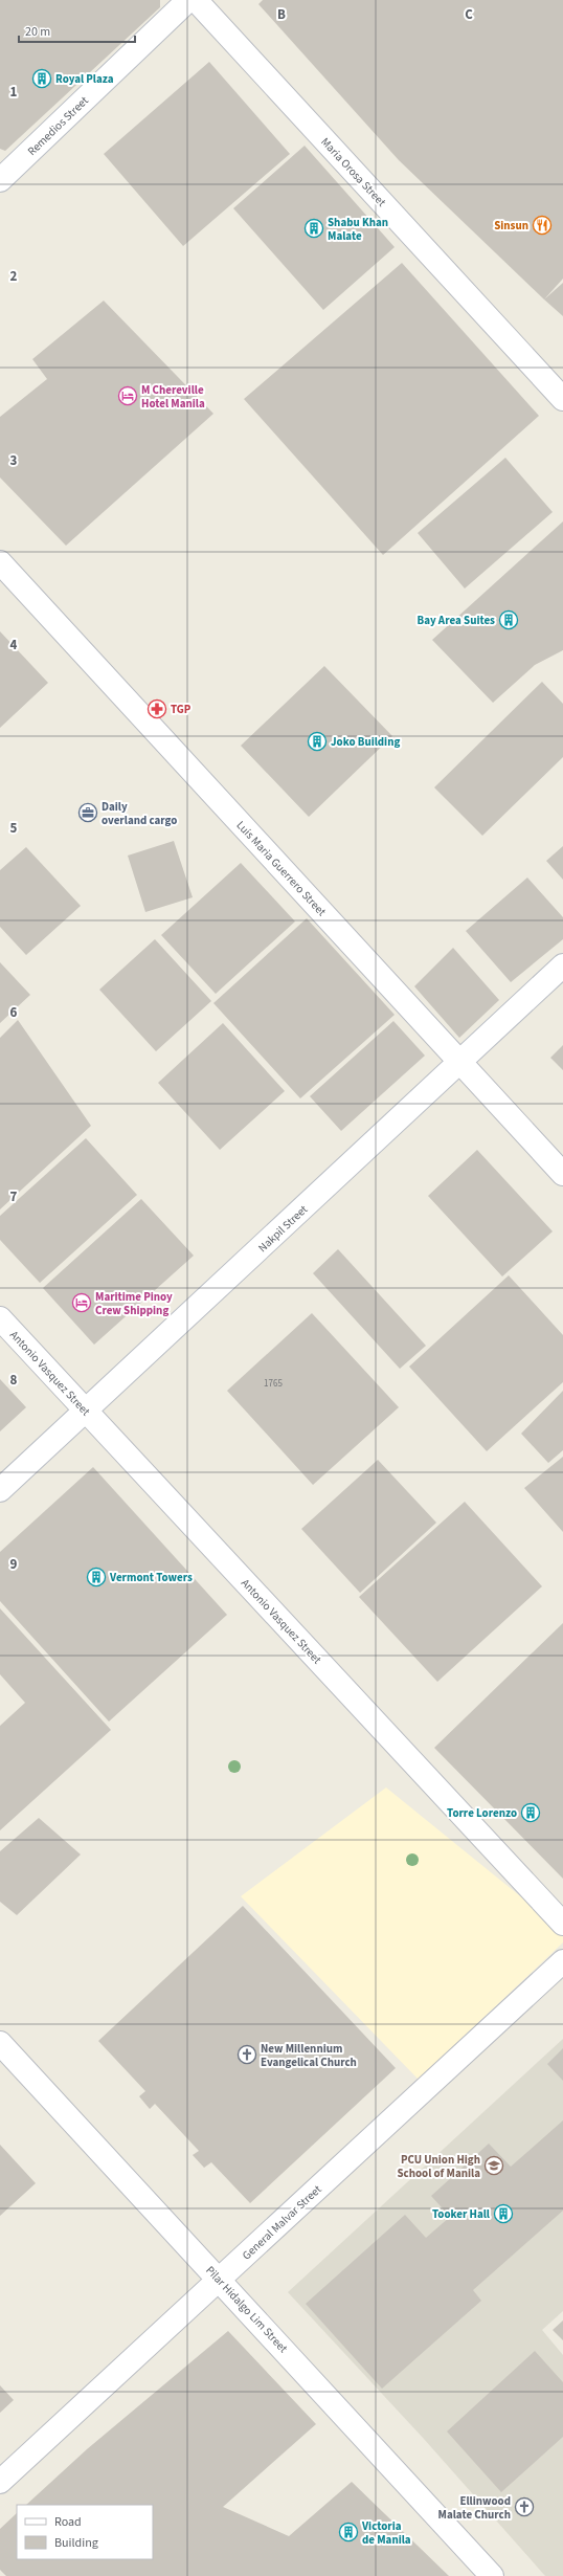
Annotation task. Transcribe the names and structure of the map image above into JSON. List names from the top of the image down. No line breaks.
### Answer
{"streets":{"street":["Remedios Street","Maria Orosa Street","Luis Maria Guerrero Street","Nakpil Street","Antonio Vasquez Street","General Malvar Street","Pilar Hidalgo Lim Street"]},"crossings":[["Luis Maria Guerrero Street","Nakpil Street"],["Nakpil Street","Antonio Vasquez Street"],["General Malvar Street","Pilar Hidalgo Lim Street"]],"places":{"building":["Royal Plaza","Shabu Khan Malate","Bay Area Suites","Joko Building","Vermont Towers","Torre Lorenzo","Tooker Hall","Victoria de Manila"],"restaurant":["Sinsun"],"hotel":["M Chereville Hotel Manila","Maritime Pinoy Crew Shipping"],"pharmacy":["TGP"],"office":["Daily overland cargo"],"church":["New Millennium Evangelical Church","Ellinwood Malate Church"],"school or university":["PCU Union High School of Manila"]},"house_numbers":["1765"],"legend":["Road","Building"],"scale_bar":"20 m","grid":{"columns":["B","C"],"rows":["1","2","3","4","5","6","7","8","9"]}}
